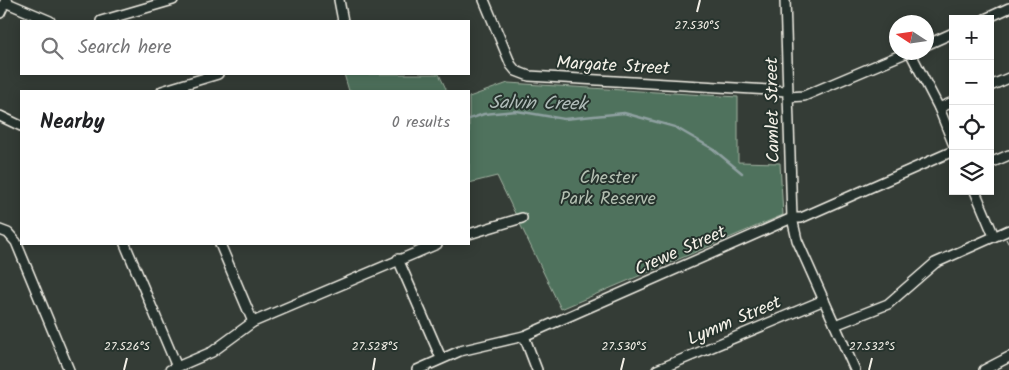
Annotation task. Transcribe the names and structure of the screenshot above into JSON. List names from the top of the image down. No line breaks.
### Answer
{"streets":{"street":["Margate Street","Camlet Street","Crewe Street","Lymm Street"]},"crossings":[["Margate Street","Camlet Street"],["Camlet Street","Crewe Street"],["Camlet Street","Lymm Street"]],"water":["Salvin Creek"],"parks":["Chester Park Reserve"],"north":"left","page":{"map_buttons":["+","−"],"search":"Search here","heading":["Nearby","0 results"]},"coordinates":["27.530°S","27.526°S","27.528°S","27.532°S"]}
